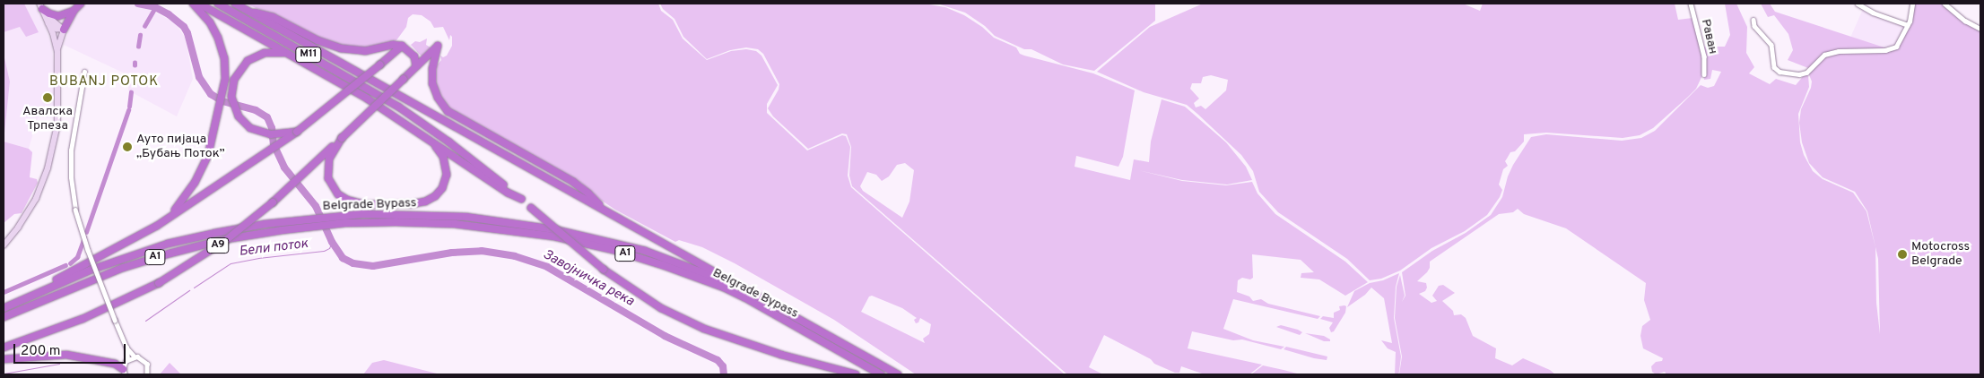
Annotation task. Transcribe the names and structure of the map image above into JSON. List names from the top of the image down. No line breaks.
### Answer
{"streets":{"highway":["M11","Belgrade Bypass","A9","A1"],"street":["Раван"]},"crossings":[["M11","A9"],["Belgrade Bypass","A1"]],"districts":["BUBANJ POTOK"],"water":["Бели поток","Завојничка река"],"places":["Авалска Трпеза","Ауто пијаца „Бубањ Поток”","Motocross Belgrade"],"scale_bar":"200 m"}
